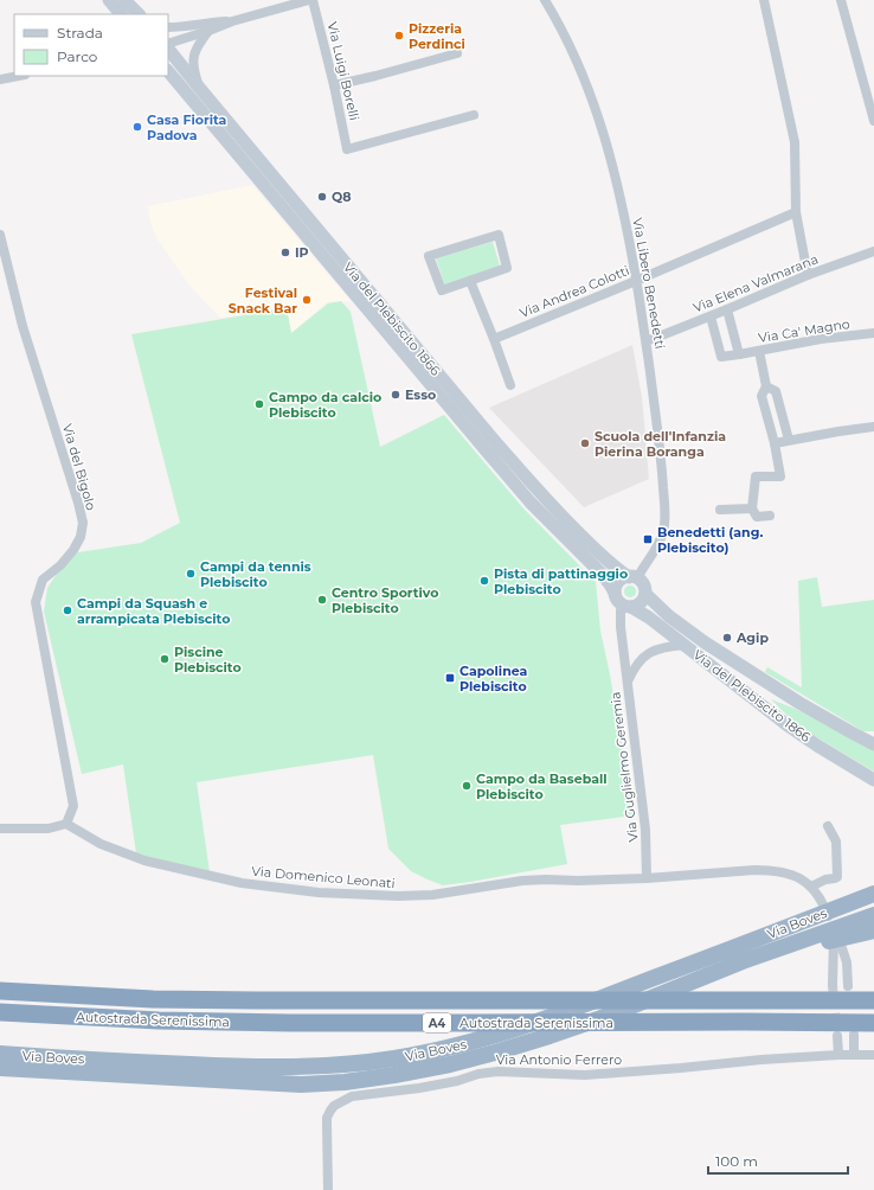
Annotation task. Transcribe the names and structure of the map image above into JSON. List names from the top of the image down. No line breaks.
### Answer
{"streets":{"highway":["Via Boves","Autostrada Serenissima","A4"],"main road":["Via del Plebiscito 1866"],"street":["Via Luigi Borelli","Via Libero Benedetti","Via Elena Valmarana","Via Andrea Colotti","Via Ca' Magno","Via del Bigolo","Via Guglielmo Geremia","Via Domenico Leonati","Via Antonio Ferrero"]},"crossings":[["Via Libero Benedetti","Via Elena Valmarana"],["Via Libero Benedetti","Via Andrea Colotti"],["Via Libero Benedetti","Via del Plebiscito 1866"],["Via Libero Benedetti","Via Guglielmo Geremia"],["Via Elena Valmarana","Via Ca' Magno"],["Via del Plebiscito 1866","Via Guglielmo Geremia"],["Via del Bigolo","Via Domenico Leonati"],["Via Guglielmo Geremia","Via Domenico Leonati"]],"places":{"other":["Pizzeria Perdinci","Casa Fiorita Padova","Q8","IP","Festival Snack Bar","Esso","Campo da calcio Plebiscito","Scuola dell'Infanzia Pierina Boranga","Campi da tennis Plebiscito","Pista di pattinaggio Plebiscito","Centro Sportivo Plebiscito","Campi da Squash e arrampicata Plebiscito","Agip","Piscine Plebiscito","Campo da Baseball Plebiscito"],"transit":["Benedetti (ang. Plebiscito)","Capolinea Plebiscito"]},"legend":["Strada","Parco"],"scale_bar":"100 m"}
